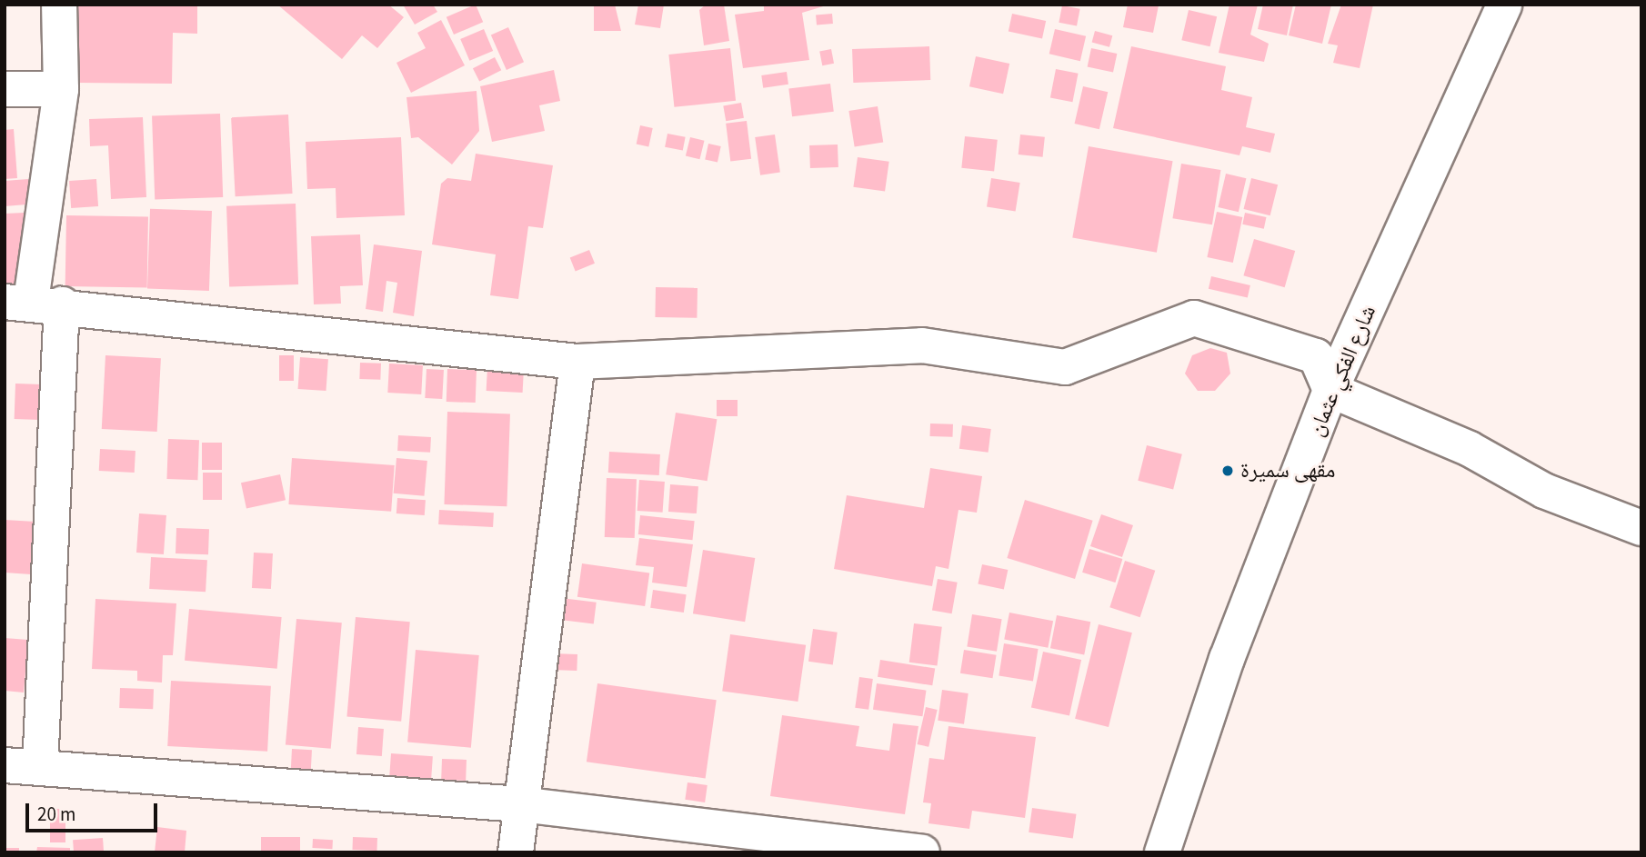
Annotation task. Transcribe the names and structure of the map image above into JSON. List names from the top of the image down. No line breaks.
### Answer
{"streets":{"street":["شارع الفكي عثمان"]},"places":["مقهى سميرة"],"scale_bar":"20 m"}
